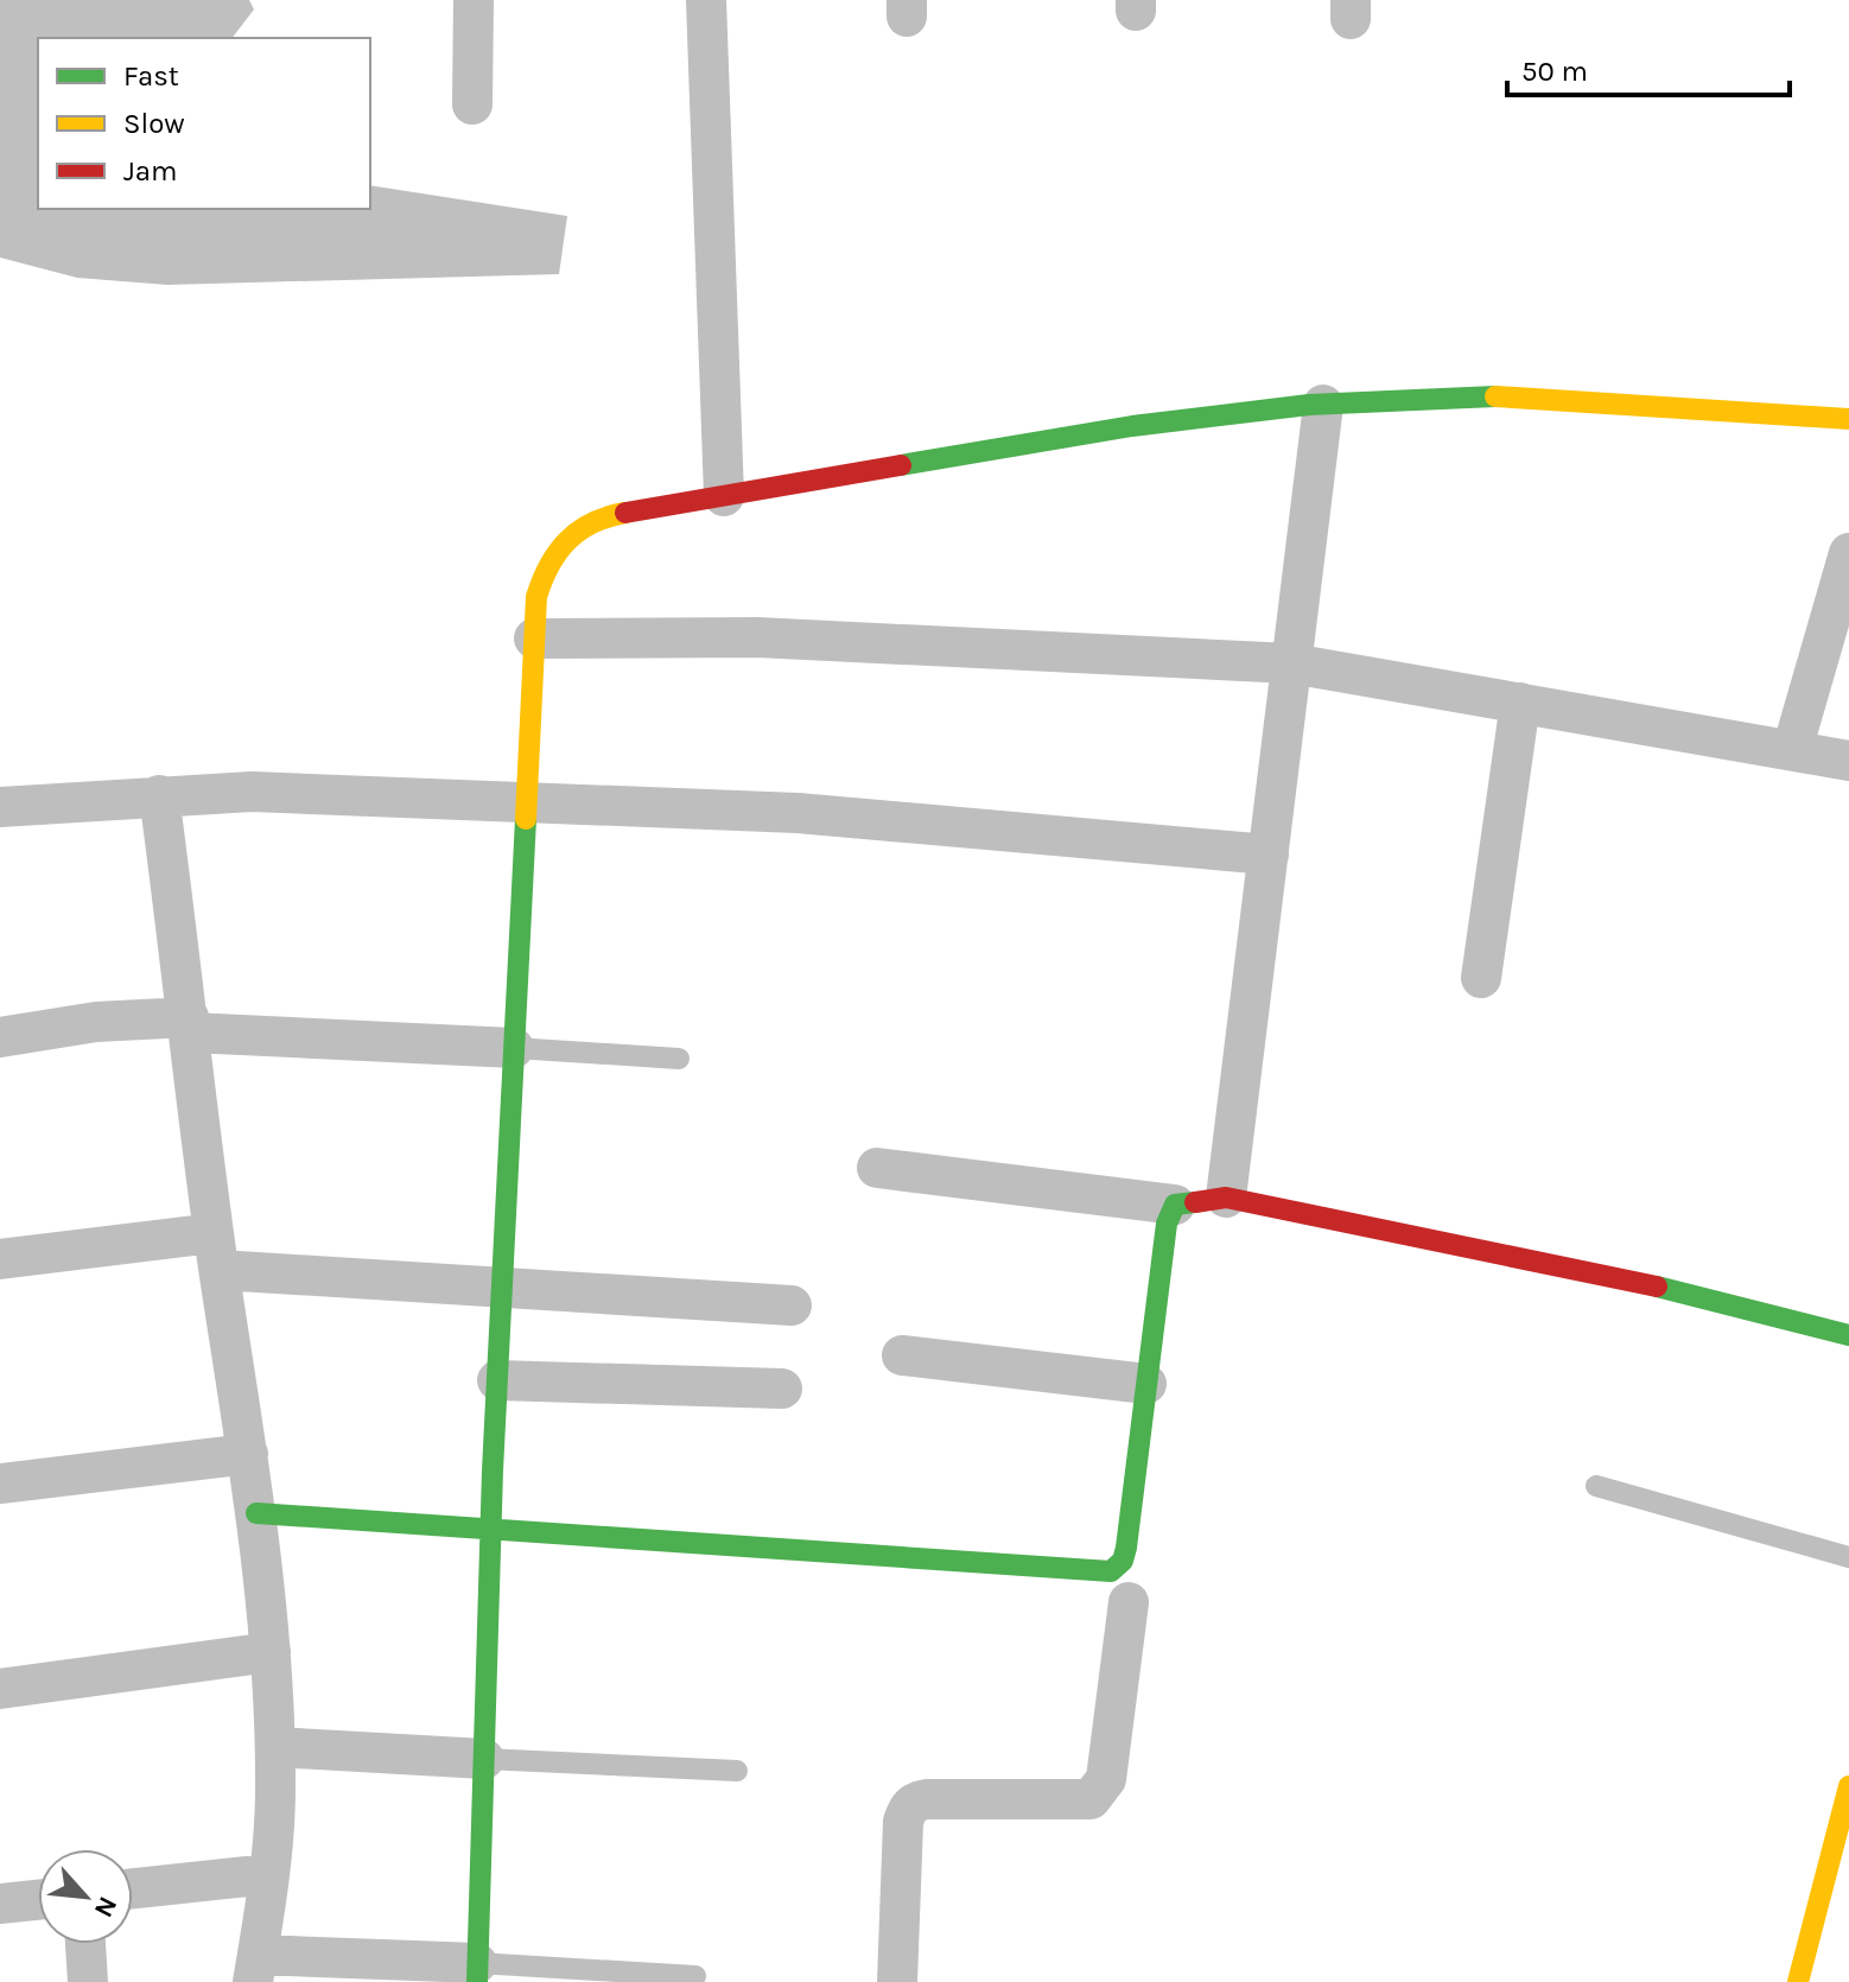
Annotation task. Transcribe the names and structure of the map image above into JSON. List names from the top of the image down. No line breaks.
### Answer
{"legend":["Fast","Slow","Jam"],"scale_bar":"50 m","north":"bottom right"}
